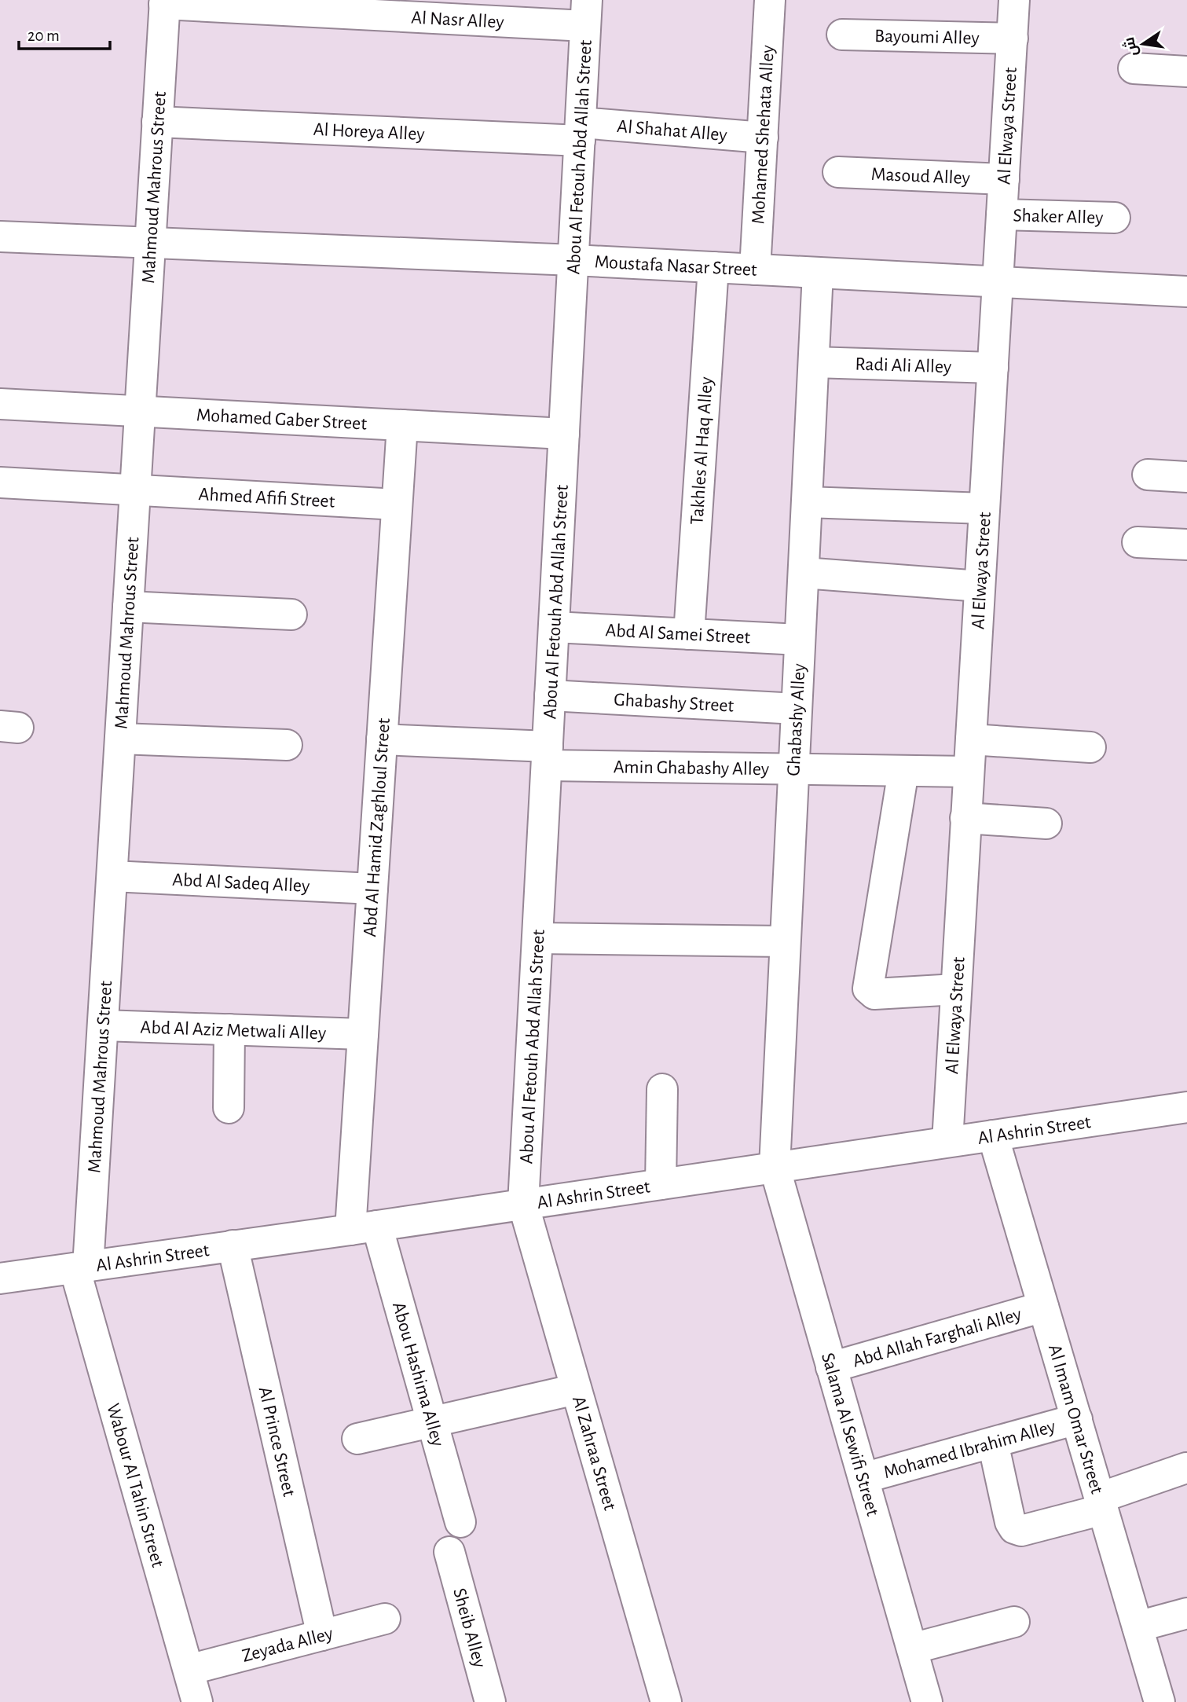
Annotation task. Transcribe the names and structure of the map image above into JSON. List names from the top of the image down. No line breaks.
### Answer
{"streets":{"street":["Al Nasr Alley","Bayoumi Alley","Al Elwaya Street","Al Shahat Alley","Al Horeya Alley","Mohamed Shehata Alley","Abou Al Fetouh Abd Allah Street","Masoud Alley","Mahmoud Mahrous Street","Shaker Alley","Moustafa Nasar Street","Radi Ali Alley","Mohamed Gaber Street","Takhles Al Haq Alley","Ahmed Afifi Street","Abd Al Samei Street","Ghabashy Street","Ghabashy Alley","Amin Ghabashy Alley","Abd Al Hamid Zaghloul Street","Abd Al Sadeq Alley","Abd Al Aziz Metwali Alley","Al Ashrin Street","Abd Allah Farghali Alley","Abou Hashima Alley","Al Imam Omar Street","Salama Al Sewifi Street","Al Prince Street","Mohamed Ibrahim Alley","Al Zahraa Street","Wabour Al Tahin Street","Sheib Alley","Zeyada Alley"]},"crossings":[["Al Nasr Alley","Abou Al Fetouh Abd Allah Street"],["Al Nasr Alley","Mahmoud Mahrous Street"],["Bayoumi Alley","Al Elwaya Street"],["Al Elwaya Street","Masoud Alley"],["Al Elwaya Street","Shaker Alley"],["Al Elwaya Street","Moustafa Nasar Street"],["Al Elwaya Street","Radi Ali Alley"],["Al Elwaya Street","Amin Ghabashy Alley"],["Al Elwaya Street","Al Ashrin Street"],["Al Shahat Alley","Al Horeya Alley"],["Al Shahat Alley","Mohamed Shehata Alley"],["Al Shahat Alley","Abou Al Fetouh Abd Allah Street"],["Al Horeya Alley","Abou Al Fetouh Abd Allah Street"],["Al Horeya Alley","Mahmoud Mahrous Street"],["Mohamed Shehata Alley","Moustafa Nasar Street"],["Abou Al Fetouh Abd Allah Street","Moustafa Nasar Street"],["Abou Al Fetouh Abd Allah Street","Mohamed Gaber Street"],["Abou Al Fetouh Abd Allah Street","Abd Al Samei Street"],["Abou Al Fetouh Abd Allah Street","Ghabashy Street"],["Abou Al Fetouh Abd Allah Street","Amin Ghabashy Alley"],["Abou Al Fetouh Abd Allah Street","Al Ashrin Street"],["Abou Al Fetouh Abd Allah Street","Al Zahraa Street"],["Mahmoud Mahrous Street","Moustafa Nasar Street"],["Mahmoud Mahrous Street","Mohamed Gaber Street"],["Mahmoud Mahrous Street","Ahmed Afifi Street"],["Mahmoud Mahrous Street","Abd Al Sadeq Alley"],["Mahmoud Mahrous Street","Abd Al Aziz Metwali Alley"],["Mahmoud Mahrous Street","Al Ashrin Street"],["Mahmoud Mahrous Street","Wabour Al Tahin Street"],["Moustafa Nasar Street","Takhles Al Haq Alley"],["Moustafa Nasar Street","Ghabashy Alley"],["Radi Ali Alley","Ghabashy Alley"],["Mohamed Gaber Street","Abd Al Hamid Zaghloul Street"],["Takhles Al Haq Alley","Abd Al Samei Street"],["Ahmed Afifi Street","Abd Al Hamid Zaghloul Street"],["Abd Al Samei Street","Ghabashy Alley"],["Ghabashy Street","Ghabashy Alley"],["Ghabashy Alley","Amin Ghabashy Alley"],["Ghabashy Alley","Al Ashrin Street"],["Ghabashy Alley","Salama Al Sewifi Street"],["Amin Ghabashy Alley","Abd Al Hamid Zaghloul Street"],["Abd Al Hamid Zaghloul Street","Abd Al Sadeq Alley"],["Abd Al Hamid Zaghloul Street","Abd Al Aziz Metwali Alley"],["Abd Al Hamid Zaghloul Street","Al Ashrin Street"],["Abd Al Hamid Zaghloul Street","Abou Hashima Alley"],["Al Ashrin Street","Abou Hashima Alley"],["Al Ashrin Street","Al Imam Omar Street"],["Al Ashrin Street","Salama Al Sewifi Street"],["Al Ashrin Street","Al Prince Street"],["Al Ashrin Street","Al Zahraa Street"],["Al Ashrin Street","Wabour Al Tahin Street"],["Abd Allah Farghali Alley","Al Imam Omar Street"],["Abd Allah Farghali Alley","Salama Al Sewifi Street"],["Al Imam Omar Street","Mohamed Ibrahim Alley"],["Salama Al Sewifi Street","Mohamed Ibrahim Alley"],["Al Prince Street","Zeyada Alley"],["Wabour Al Tahin Street","Zeyada Alley"]],"scale_bar":"20 m","north":"left"}
